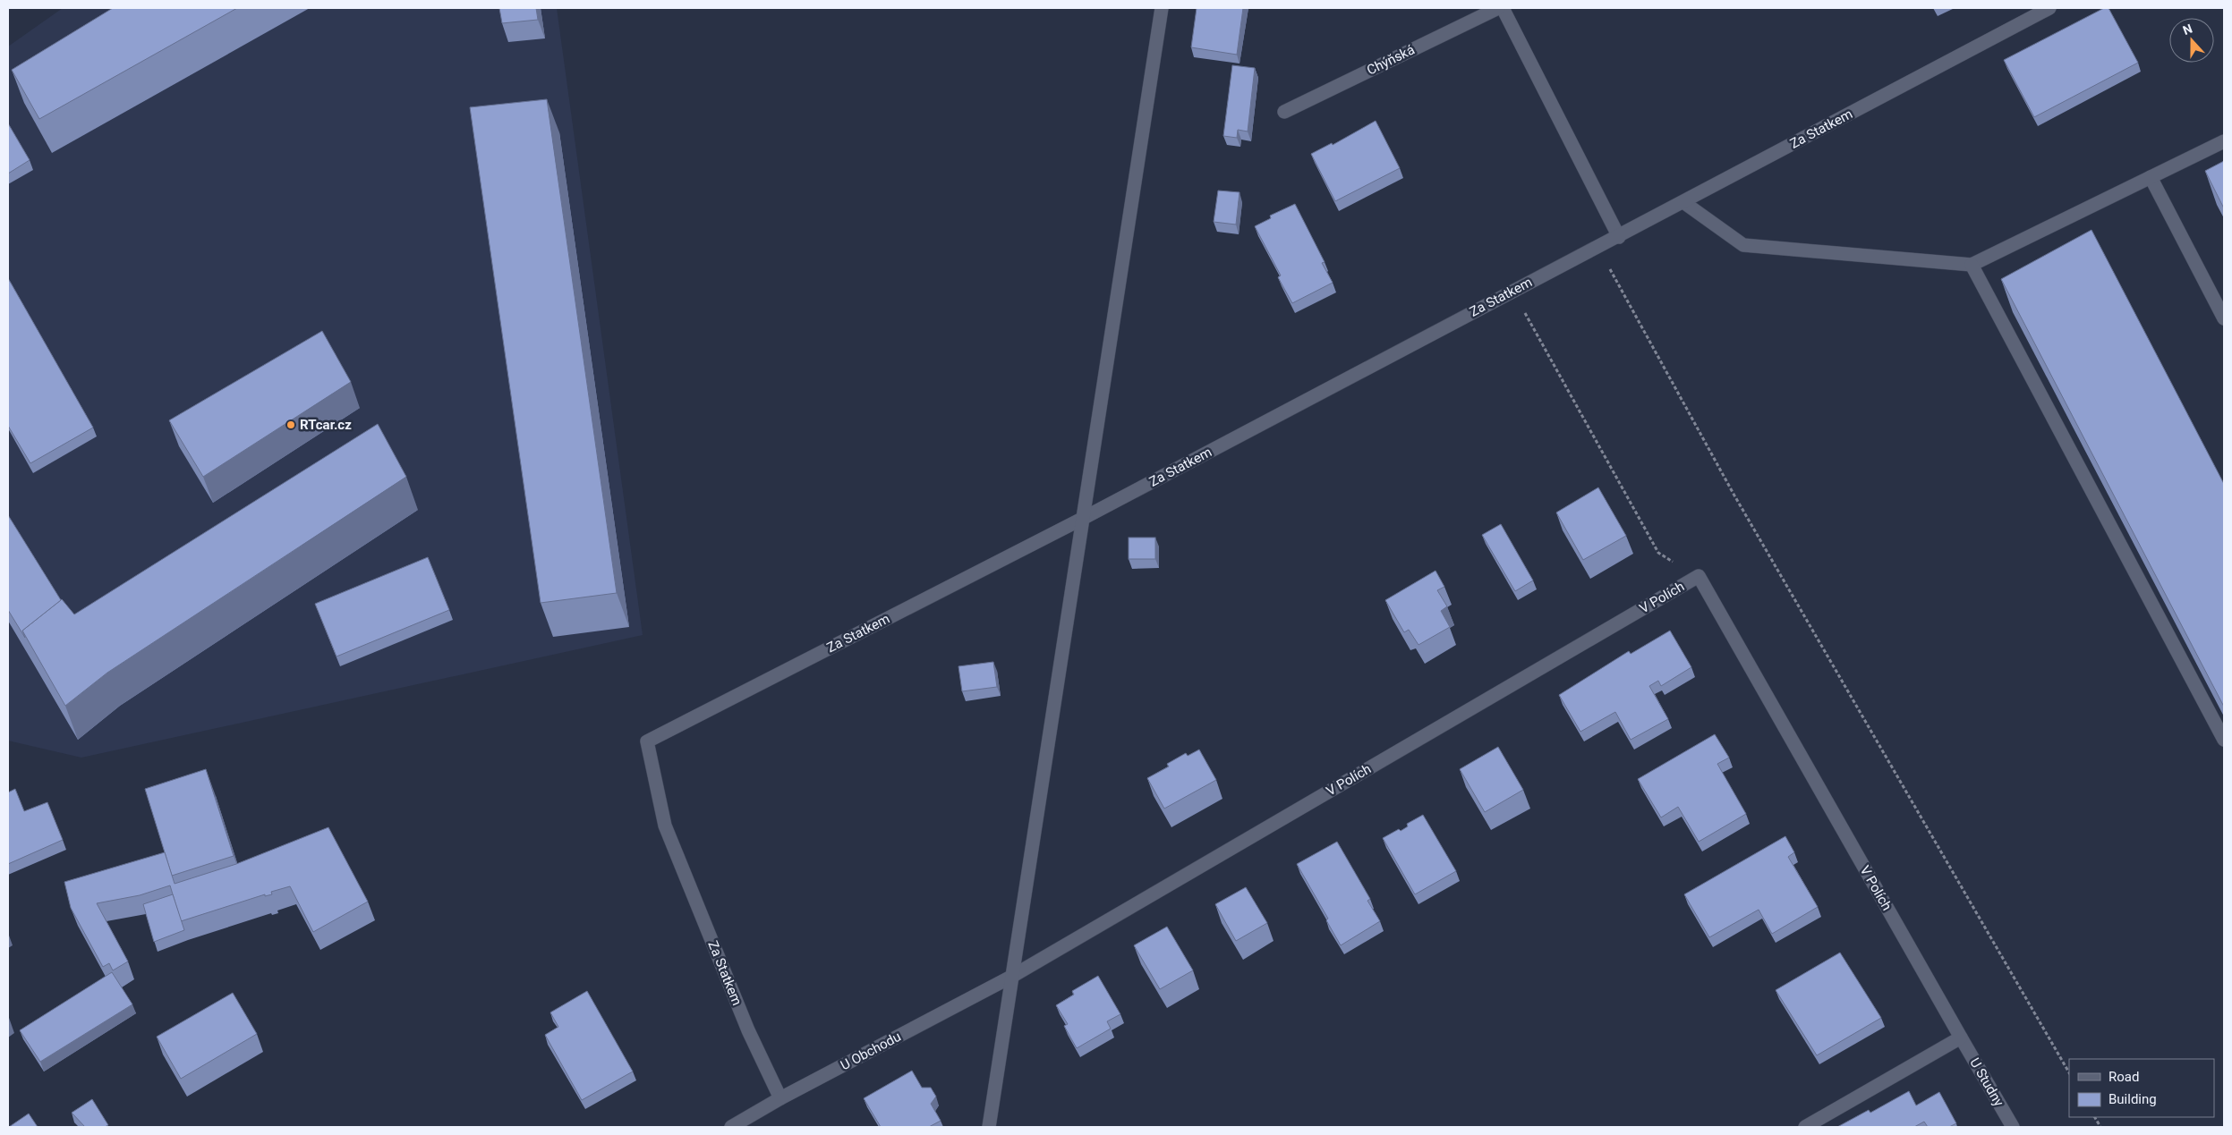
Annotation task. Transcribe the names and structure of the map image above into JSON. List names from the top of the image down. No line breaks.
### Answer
{"streets":{"street":["Chýňská","Za Statkem","V Polích","U Obchodu","U Studny"]},"crossings":[["Za Statkem","U Obchodu"],["V Polích","U Obchodu"],["V Polích","U Studny"]],"places":["RTcar.cz"],"legend":["Road","Building"],"north":"top"}
